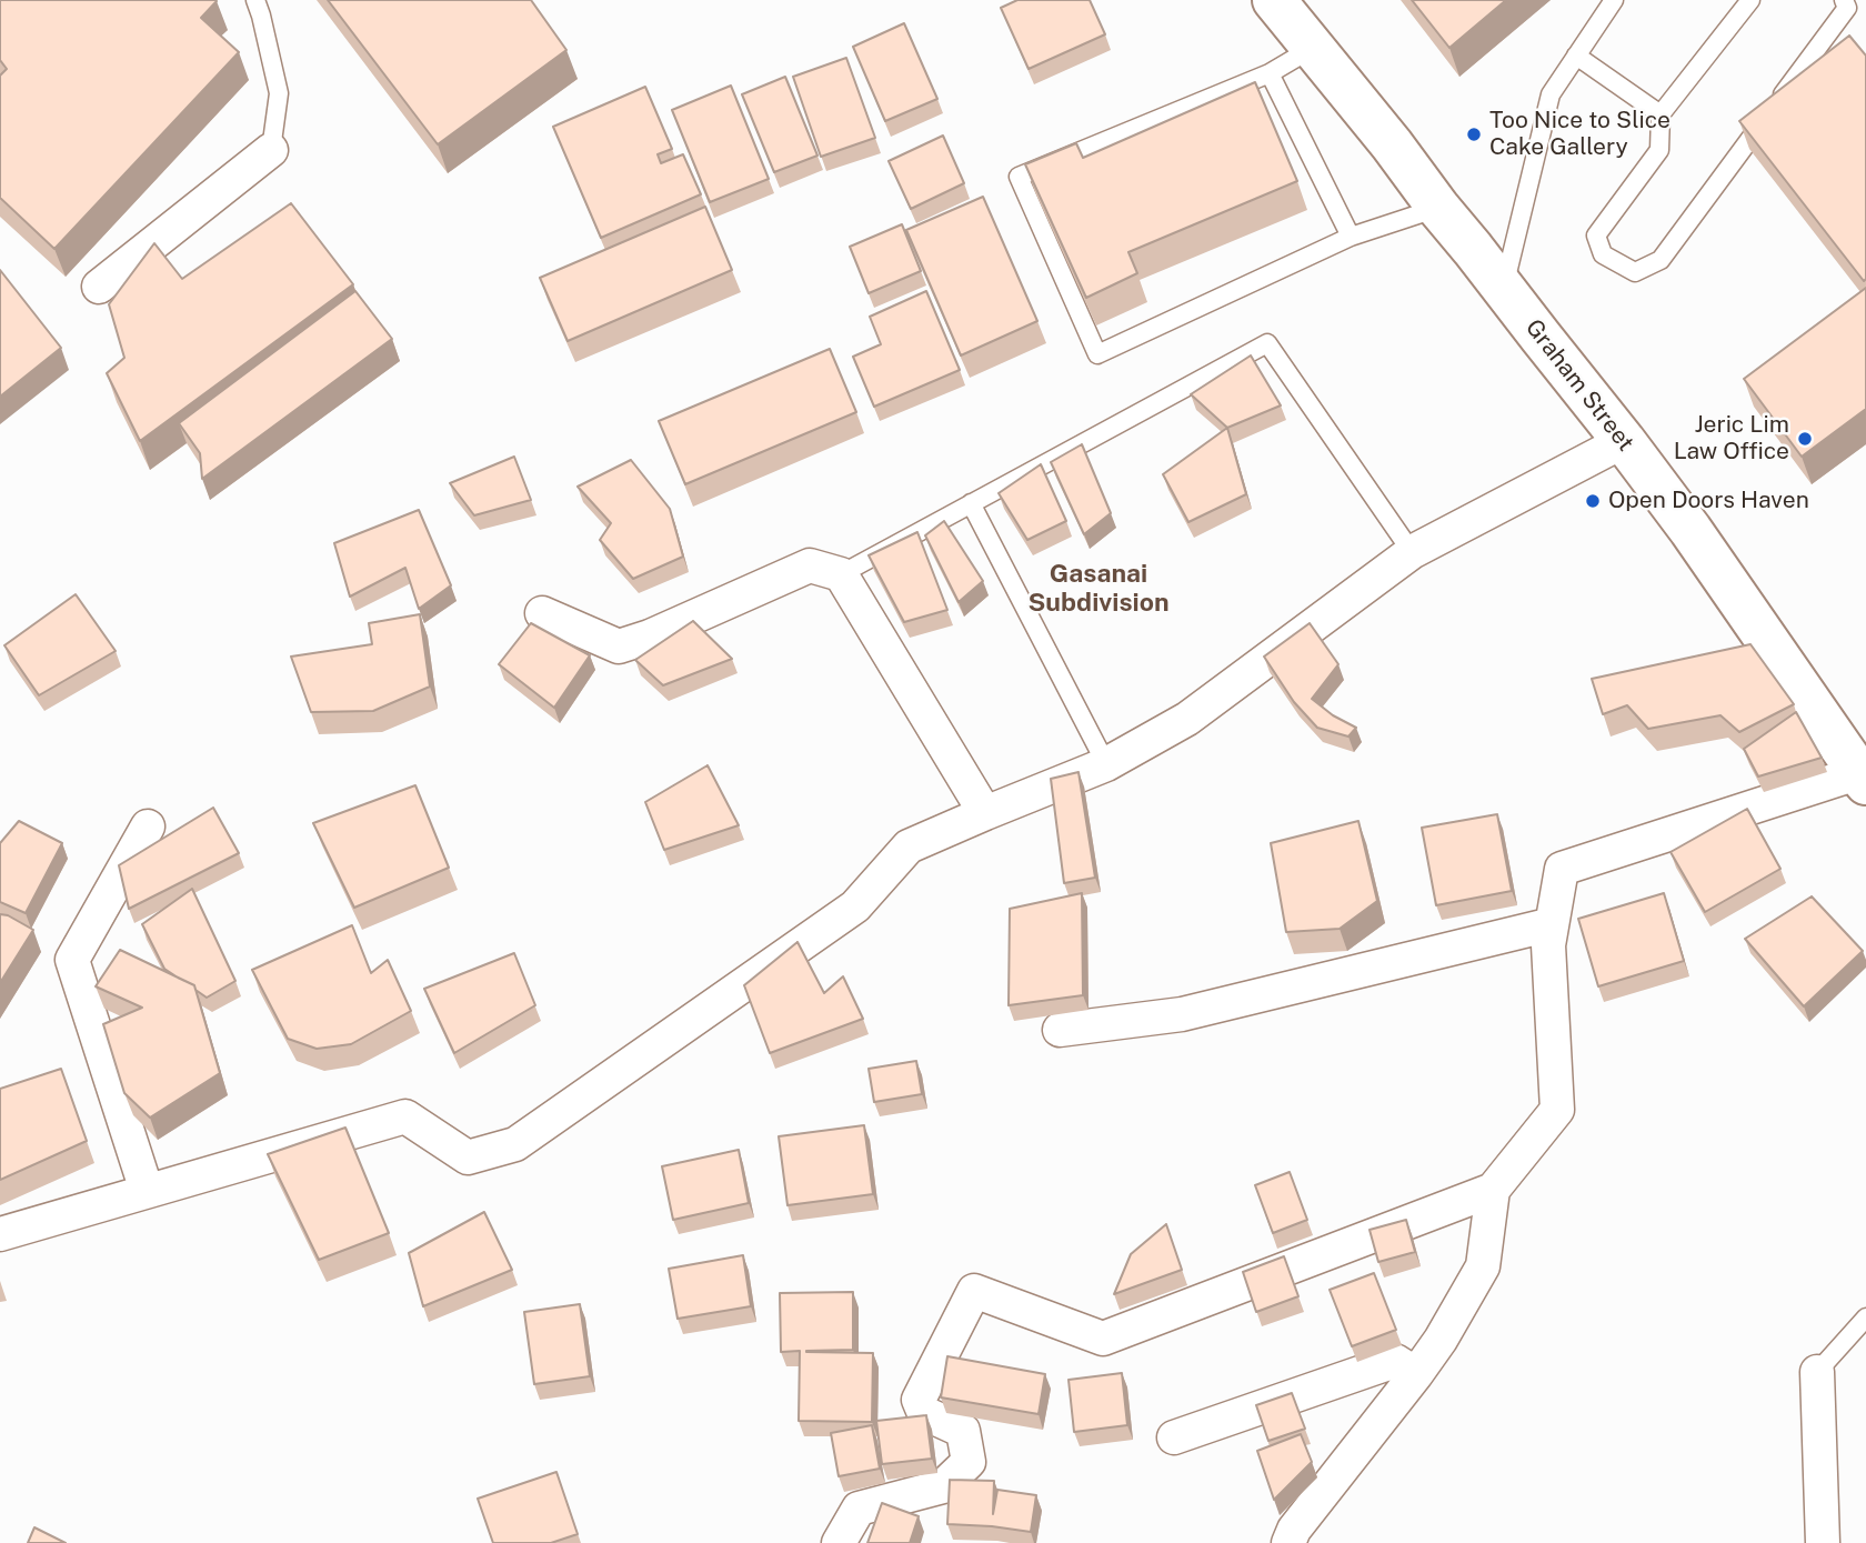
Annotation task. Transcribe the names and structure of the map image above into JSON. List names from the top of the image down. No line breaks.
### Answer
{"streets":{"main road":["Graham Street"]},"districts":["Gasanai Subdivision"],"places":["Too Nice to Slice Cake Gallery","Jeric Lim Law Office","Open Doors Haven"]}
